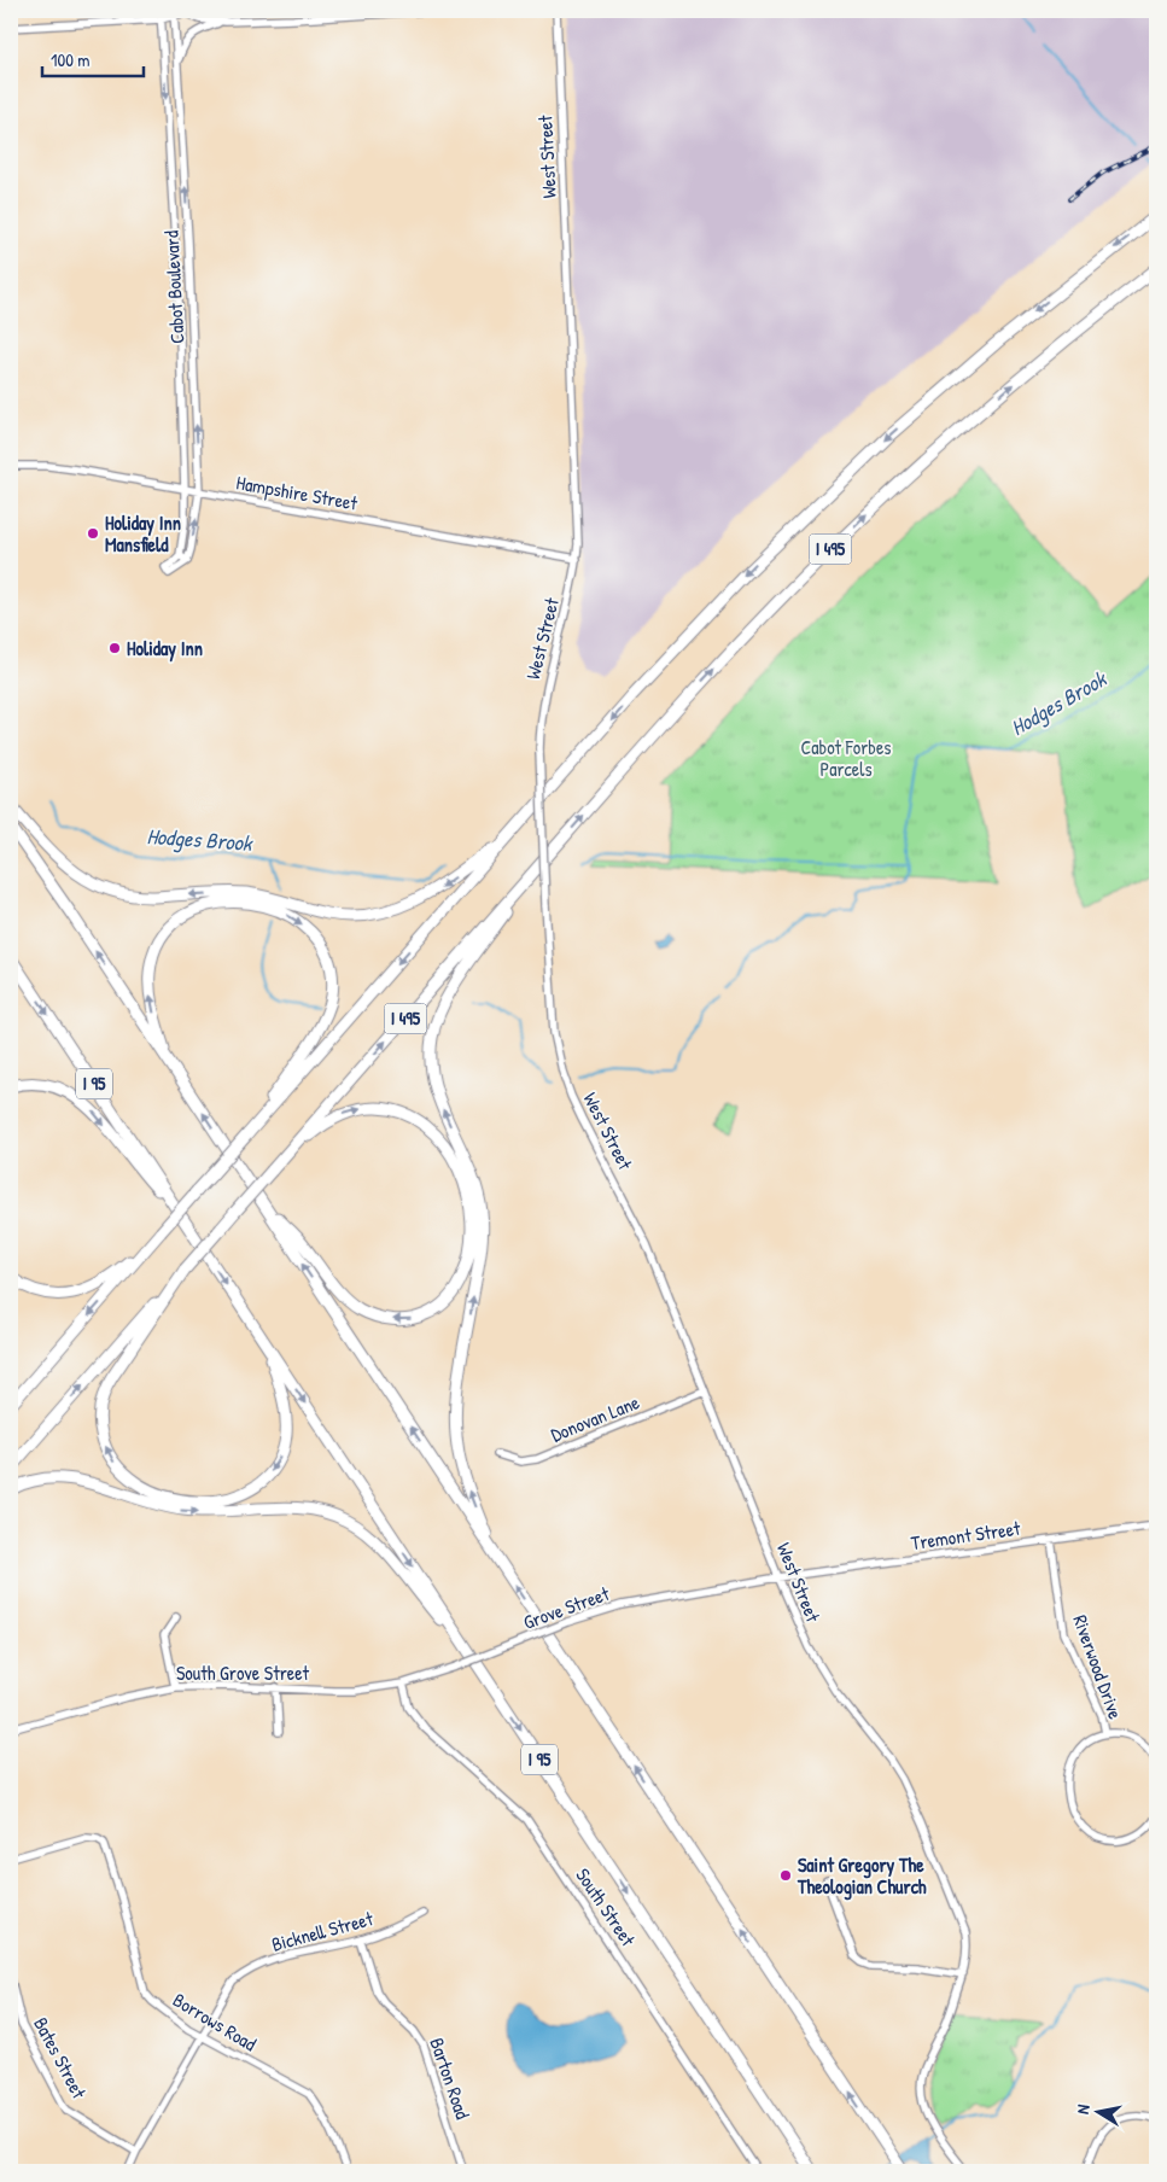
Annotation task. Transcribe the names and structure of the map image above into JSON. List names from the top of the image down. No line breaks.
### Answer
{"streets":{"highway":["I 495","I 95"],"street":["West Street","Cabot Boulevard","Hampshire Street","Donovan Lane","Tremont Street","Grove Street","Riverwood Drive","South Grove Street","South Street","Bicknell Street","Borrows Road","Bates Street","Barton Road"]},"crossings":[["West Street","Hampshire Street"],["West Street","Donovan Lane"],["West Street","Tremont Street"],["West Street","Grove Street"],["Cabot Boulevard","Hampshire Street"],["Tremont Street","Grove Street"],["Tremont Street","Riverwood Drive"],["Grove Street","South Grove Street"],["Grove Street","South Street"],["Bicknell Street","Borrows Road"],["Bicknell Street","Bates Street"],["Bicknell Street","Barton Road"]],"water":["Hodges Brook"],"parks":["Cabot Forbes Parcels"],"places":["Holiday Inn Mansfield","Holiday Inn","Saint Gregory The Theologian Church"],"scale_bar":"100 m","north":"left"}
